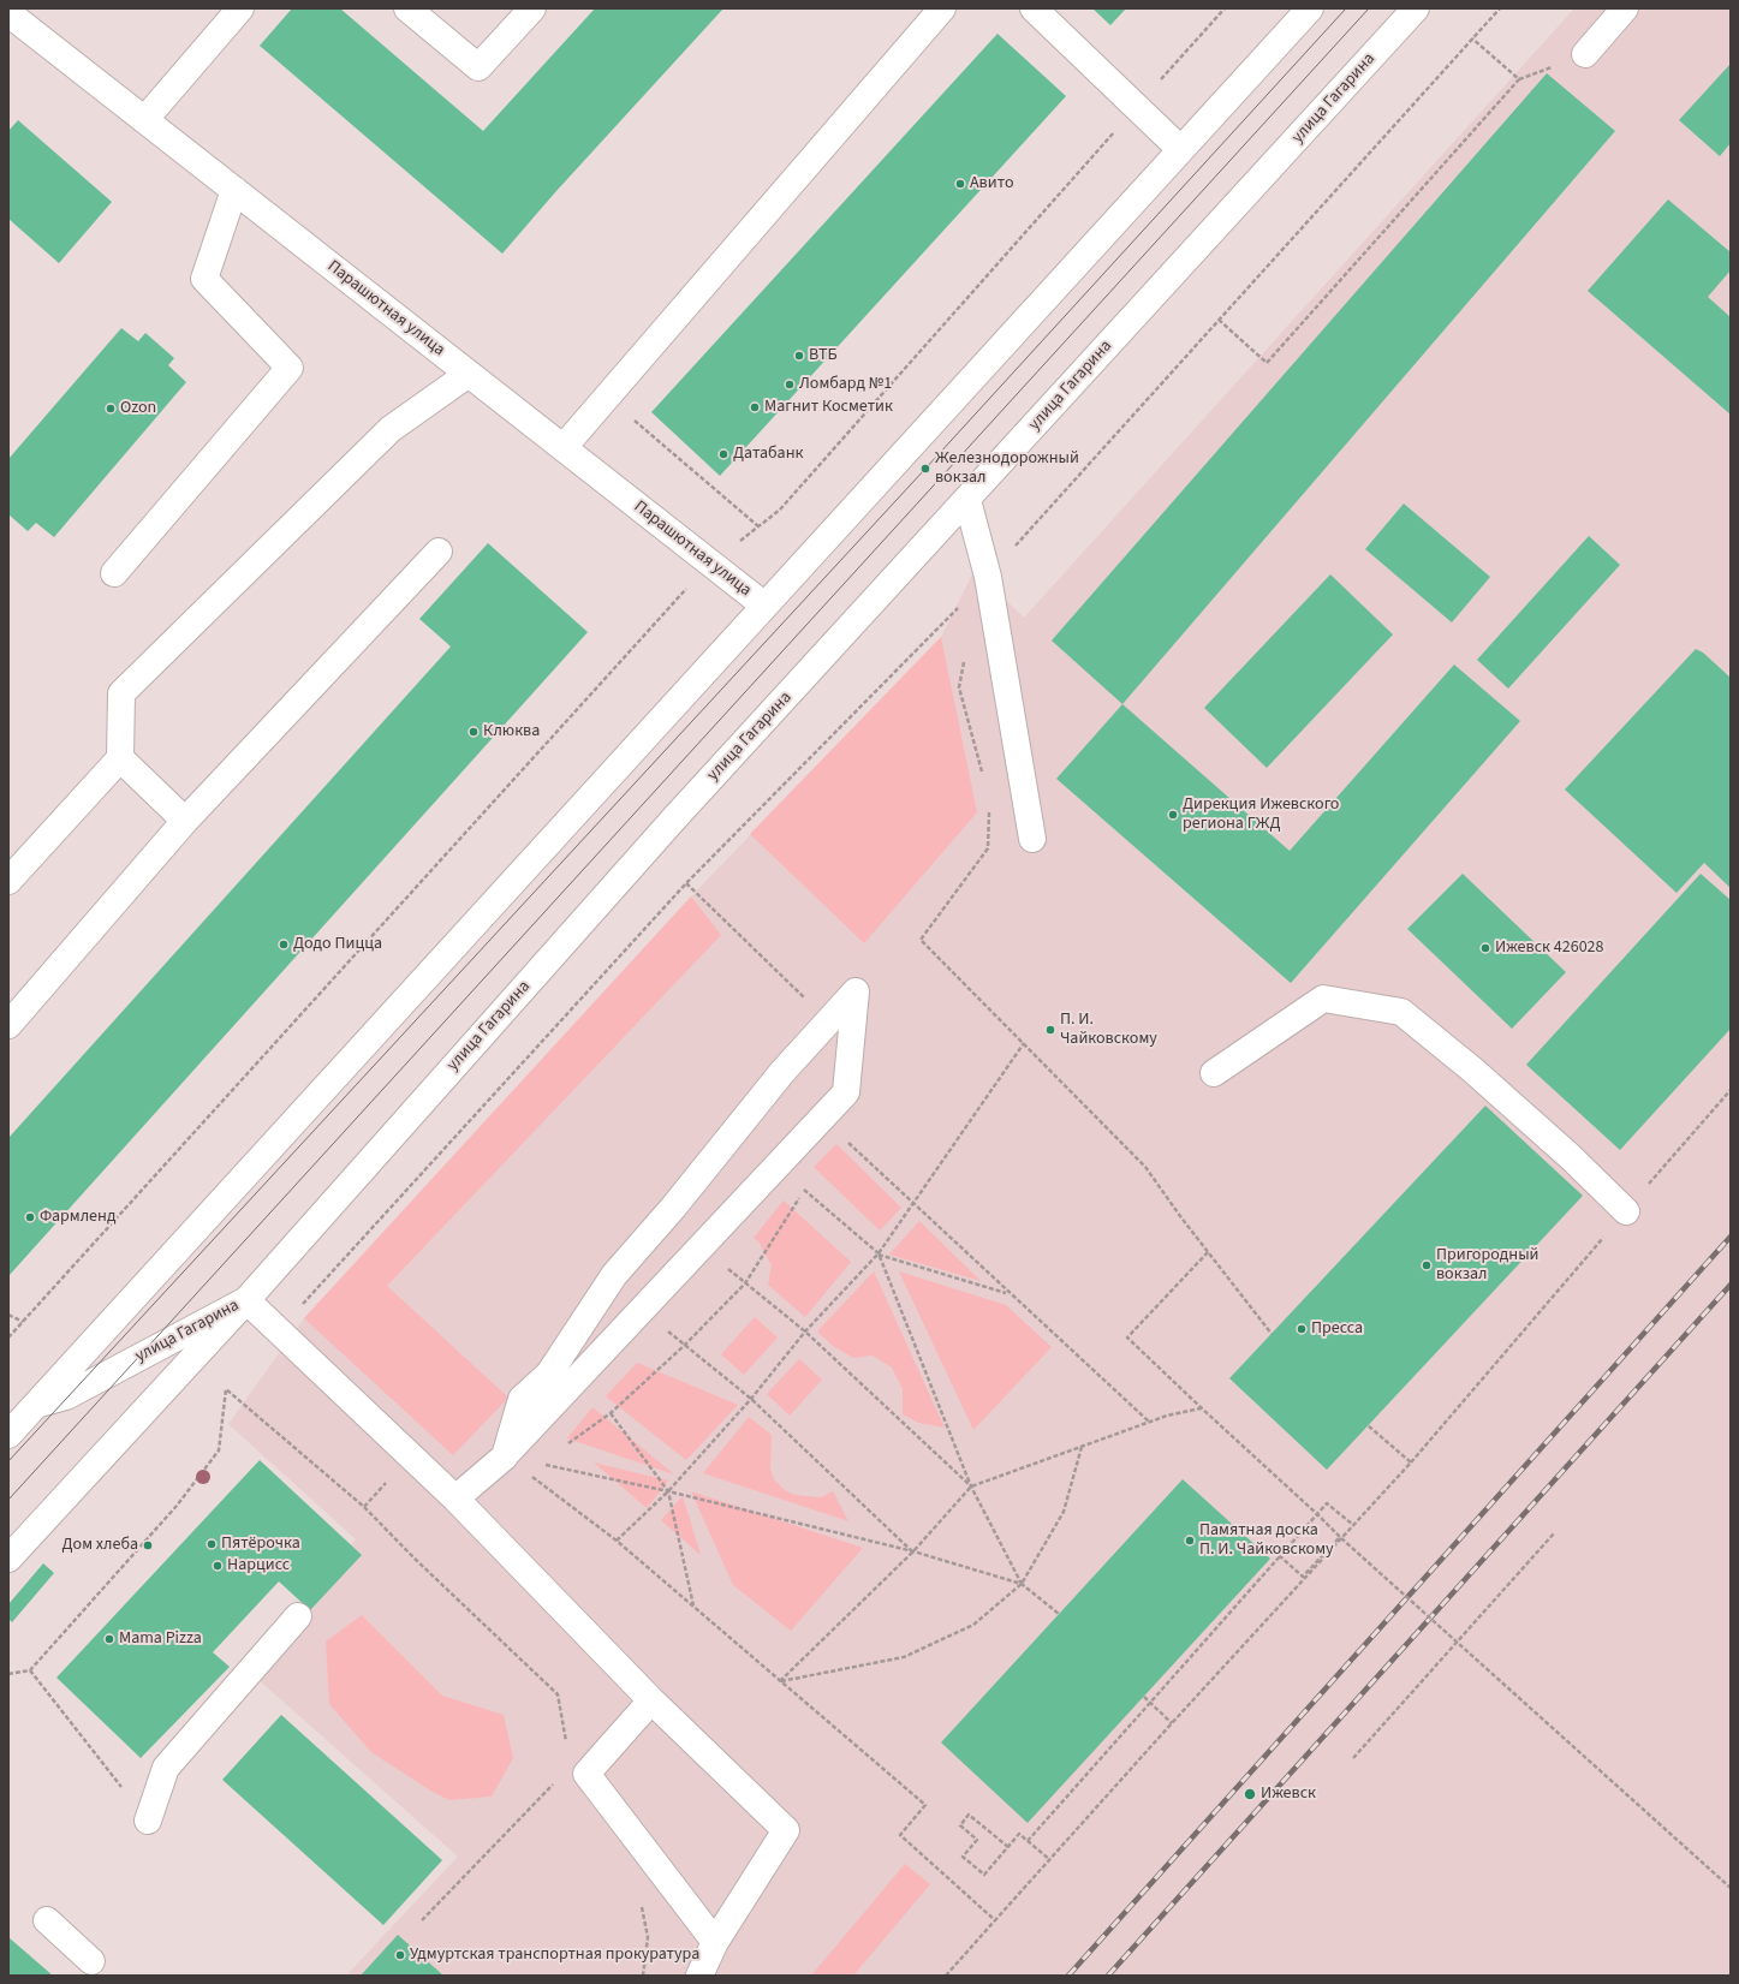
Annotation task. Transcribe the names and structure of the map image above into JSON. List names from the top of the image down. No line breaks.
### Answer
{"streets":{"main road":["улица Гагарина","Парашютная улица"]},"crossings":[["улица Гагарина","Парашютная улица"]],"places":["Авито","ВТБ","Ломбард №1","Магнит Косметик","Ozon","Датабанк","Железнодорожный вокзал","Клюква","Дирекция Ижевского региона ГЖД","Додо Пицца","Ижевск 426028","П. И. Чайковскому","Фармленд","Пригородный вокзал","Пресса","Памятная доска П. И. Чайковскому","Пятёрочка","Дом хлеба","Нарцисс","Mama Pizza","Ижевск","Удмуртская транспортная прокуратура"]}
